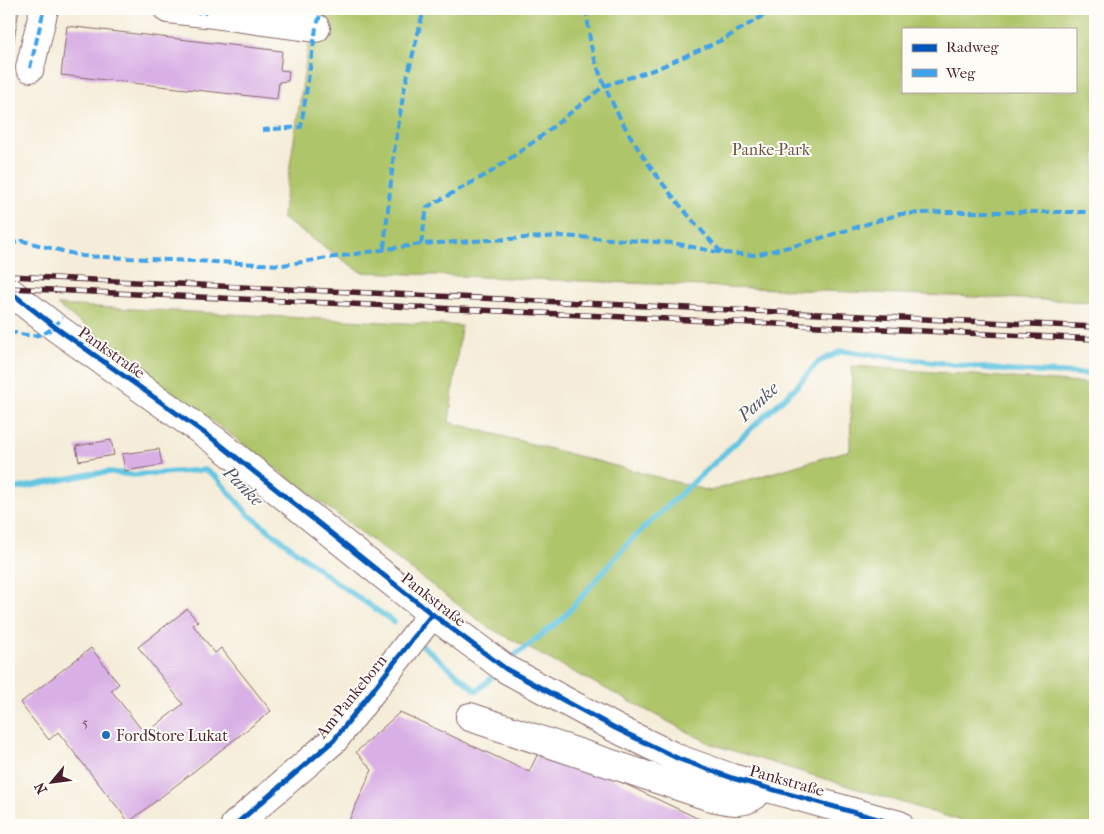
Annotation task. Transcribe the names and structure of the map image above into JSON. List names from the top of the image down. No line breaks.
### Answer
{"streets":{"street":["Pankstraße","Am Pankeborn"]},"crossings":[["Pankstraße","Am Pankeborn"]],"water":["Panke"],"parks":["Panke-Park"],"places":["FordStore Lukat"],"house_numbers":["5"],"legend":["Radweg","Weg"],"north":"bottom left"}
